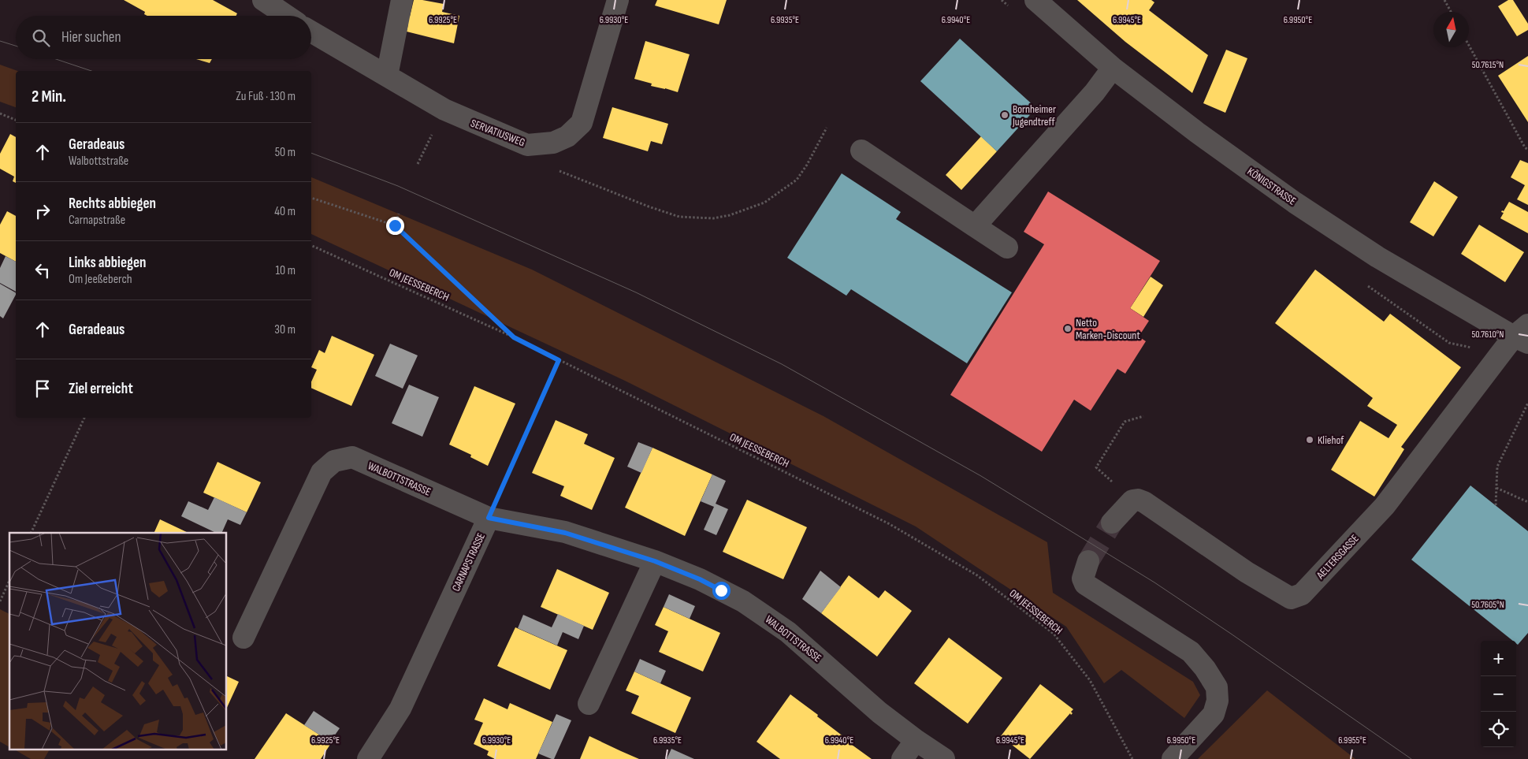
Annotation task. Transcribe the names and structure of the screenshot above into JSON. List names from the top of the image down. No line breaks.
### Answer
{"streets":{"street":["SERVATIUSWEG","KÖNIGSTRASSE","WALBOTTSTRASSE","AELTERSGASSE","CARNAPSTRASSE"],"path":["OM JEESSEBERCH"]},"crossings":[["KÖNIGSTRASSE","AELTERSGASSE"],["WALBOTTSTRASSE","CARNAPSTRASSE"]],"places":["Bornheimer Jugendtreff","Netto Marken-Discount","Kliehof"],"north":"top","page":{"search":"Hier suchen","heading":["2 Min.","Zu Fuß · 130 m"],"list":[["Geradeaus","Walbottstraße","50 m"],["Rechts abbiegen","Carnapstraße","40 m"],["Links abbiegen","Om Jeeßeberch","10 m"],["Geradeaus","30 m"],"Ziel erreicht"],"map_buttons":["+","−"]},"coordinates":["6.9925°E","6.9930°E","6.9935°E","6.9940°E","6.9945°E","6.9950°E","50.7615°N","50.7610°N","50.7605°N","6.9955°E"]}
